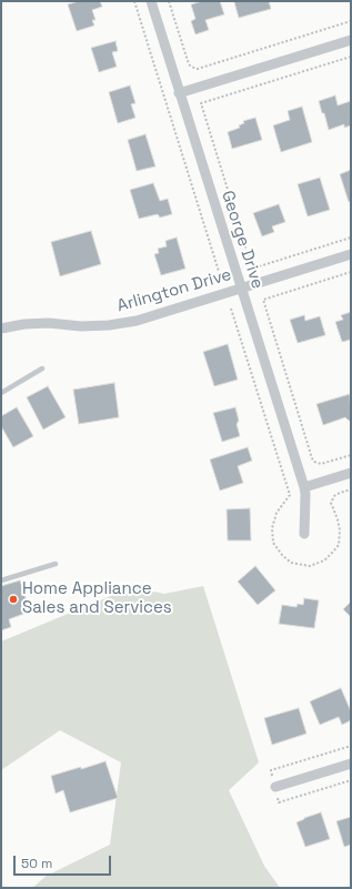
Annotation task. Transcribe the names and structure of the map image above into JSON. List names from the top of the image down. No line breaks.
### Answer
{"streets":{"street":["George Drive","Arlington Drive"]},"crossings":[["George Drive","Arlington Drive"]],"places":["Home Appliance Sales and Services"],"scale_bar":"50 m"}
